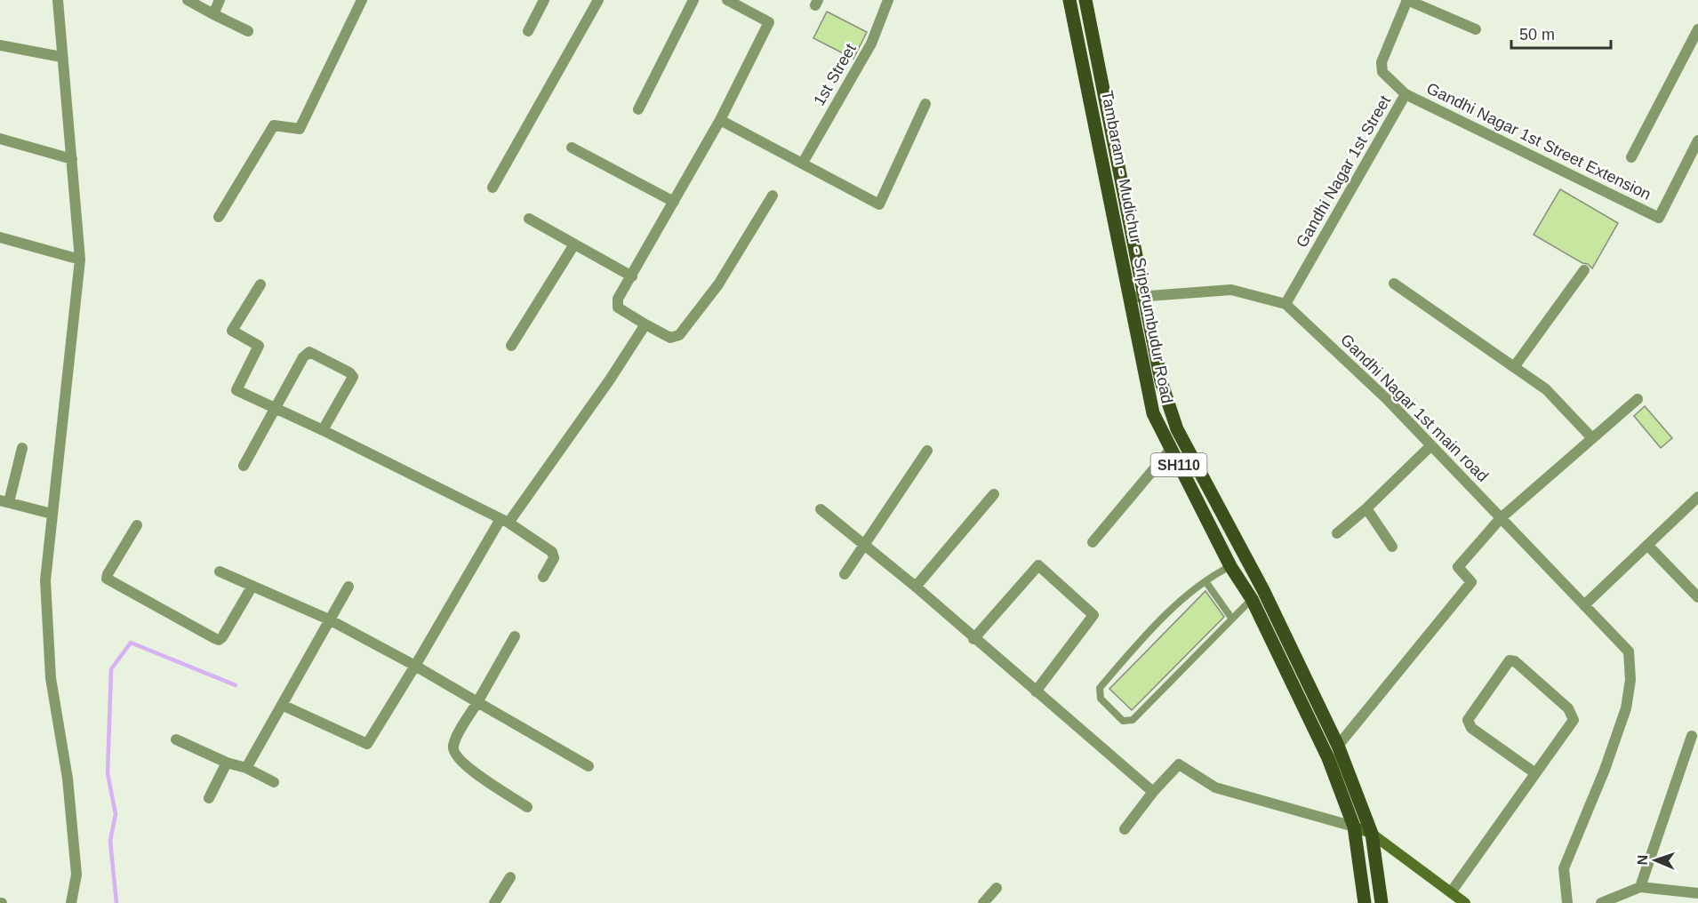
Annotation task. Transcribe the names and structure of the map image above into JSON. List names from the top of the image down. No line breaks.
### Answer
{"streets":{"main road":["Tambaram - Mudichur - Sriperumbudur Road","SH110"],"street":["1st Street","Gandhi Nagar 1st Street Extension","Gandhi Nagar 1st Street","Gandhi Nagar 1st main road"]},"crossings":[["Gandhi Nagar 1st Street Extension","Gandhi Nagar 1st Street"],["Gandhi Nagar 1st Street","Gandhi Nagar 1st main road"],["Tambaram - Mudichur - Sriperumbudur Road","Gandhi Nagar 1st main road"]],"scale_bar":"50 m","north":"left"}
